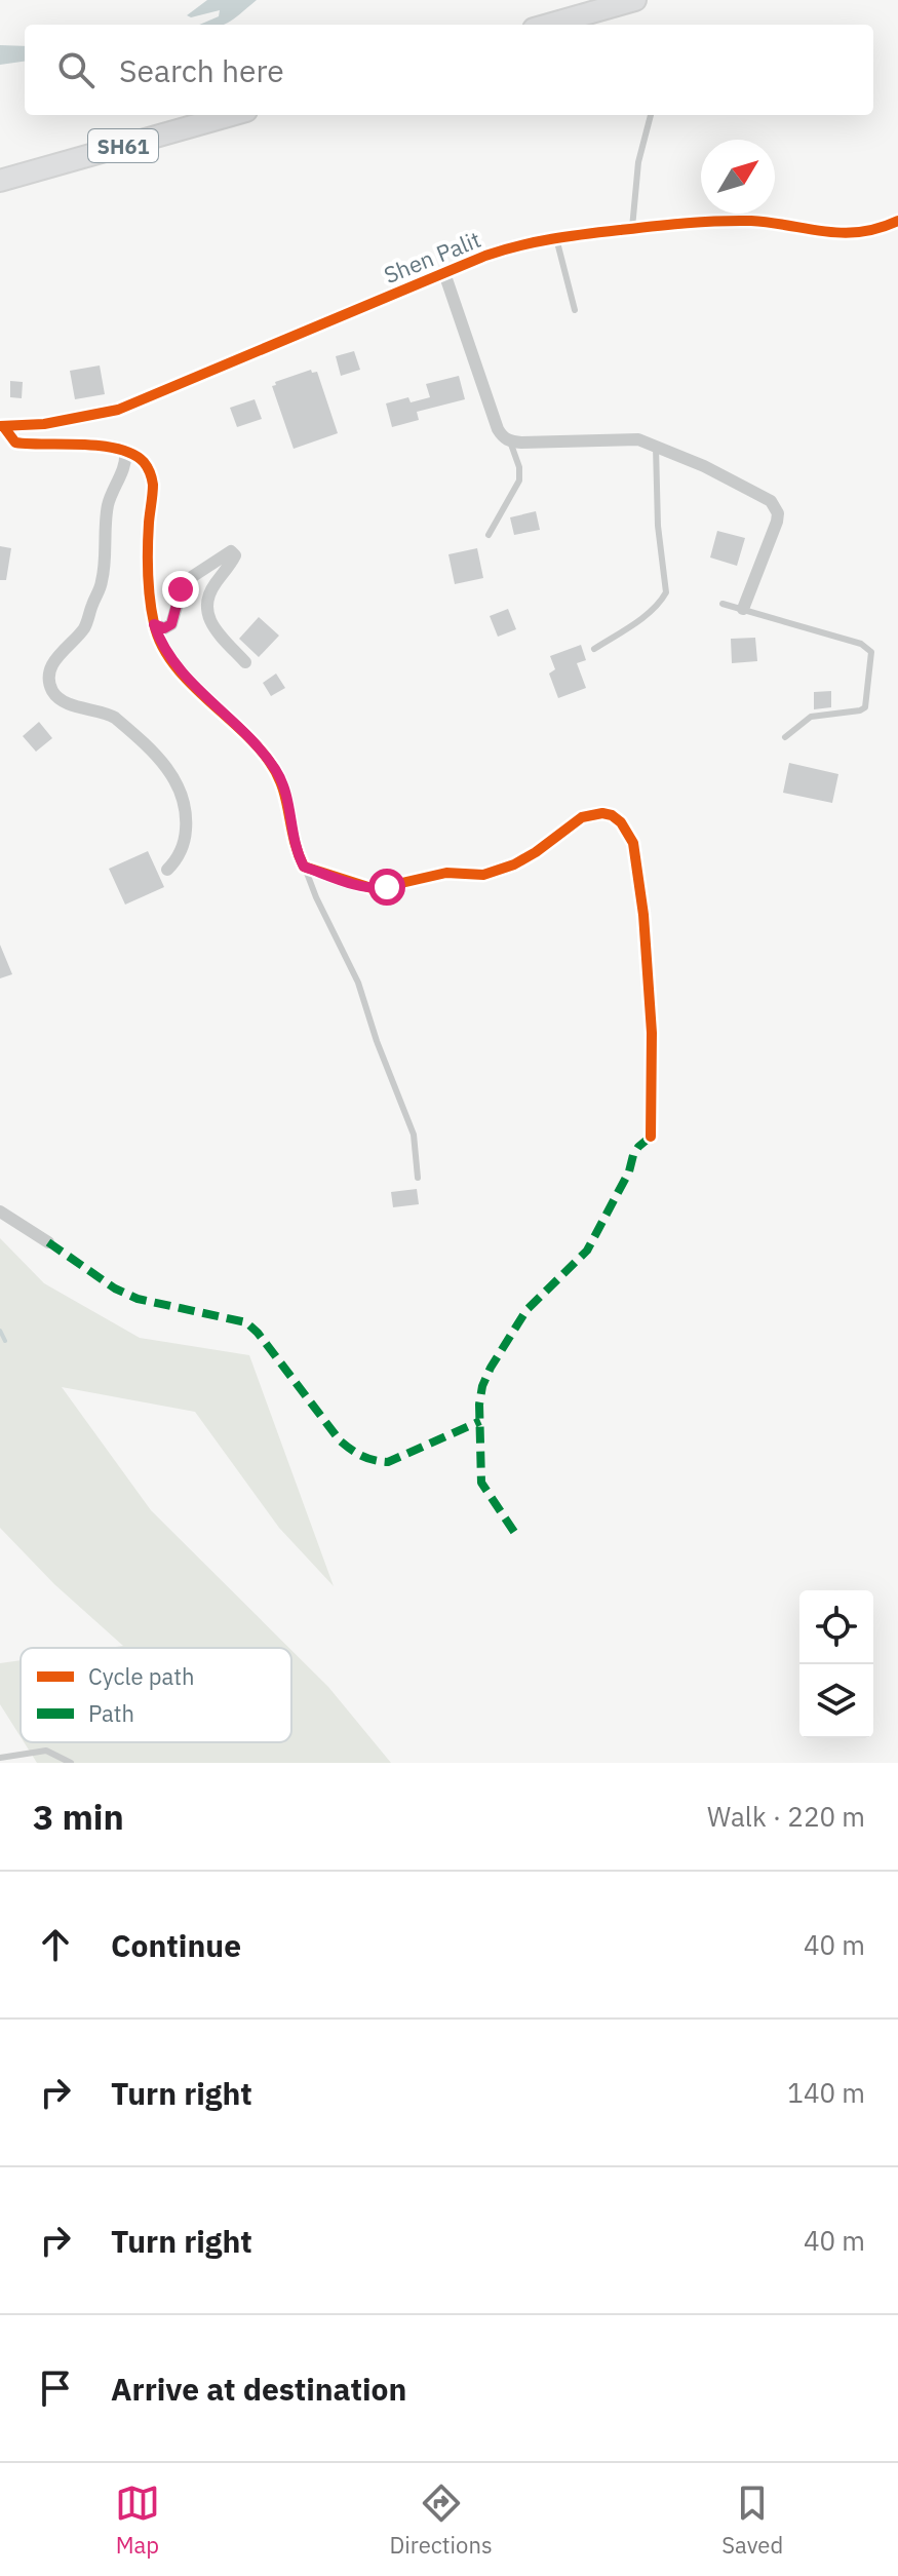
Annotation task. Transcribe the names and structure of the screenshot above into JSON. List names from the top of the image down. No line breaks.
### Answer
{"streets":{"main road":["SH61"],"street":["Shen Palit"]},"legend":["Cycle path","Path"],"north":"top right","page":{"search":"Search here","heading":["3 min","Walk · 220 m"],"list":[["Continue","40 m"],["Turn right","140 m"],["Turn right","40 m"],"Arrive at destination"],"nav":["Map","Directions","Saved"]}}
